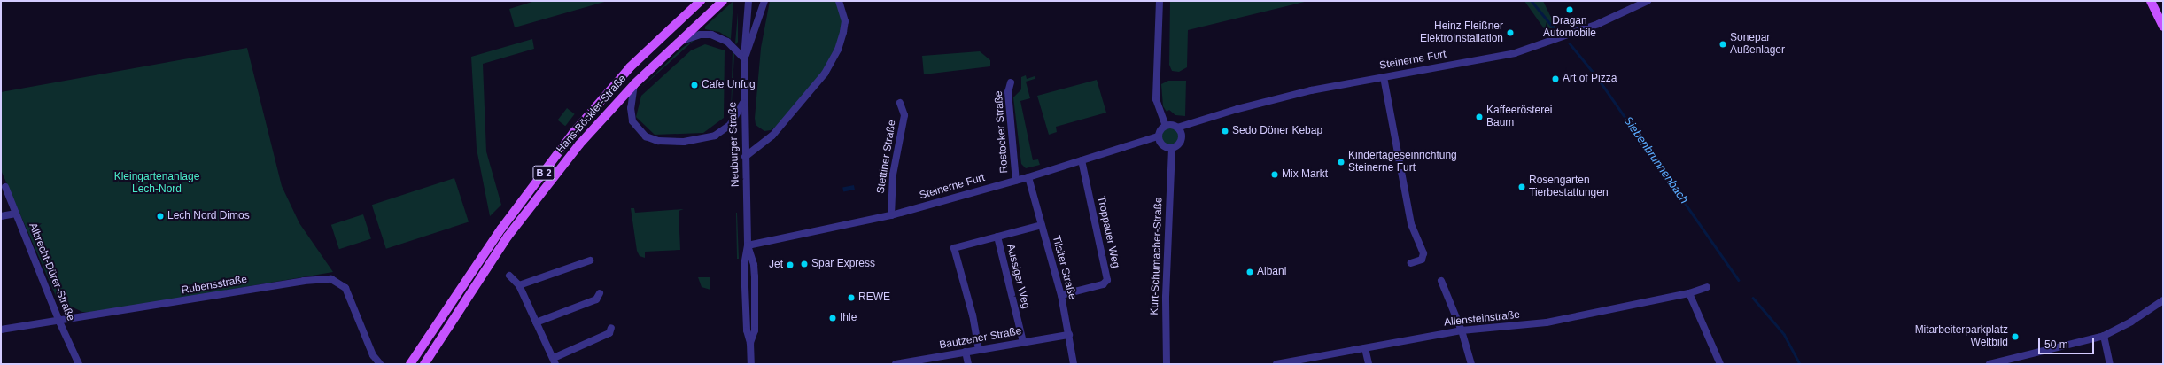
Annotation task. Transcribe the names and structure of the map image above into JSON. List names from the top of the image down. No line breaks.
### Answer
{"streets":{"main road":["Hans-Böckler-Straße","B 2"],"street":["Steinerne Furt","Rostocker Straße","Neuburger Straße","Stettiner Straße","Troppauer Weg","Kurt-Schumacher-Straße","Tilsiter Straße","Albrecht-Dürer-Straße","Aussiger Weg","Rubensstraße","Allensteinstraße","Bautzener Straße"]},"crossings":[["Steinerne Furt","Rostocker Straße"],["Steinerne Furt","Neuburger Straße"],["Steinerne Furt","Stettiner Straße"],["Steinerne Furt","Troppauer Weg"],["Steinerne Furt","Kurt-Schumacher-Straße"],["Steinerne Furt","Tilsiter Straße"],["Hans-Böckler-Straße","Neuburger Straße"],["Troppauer Weg","Tilsiter Straße"],["Tilsiter Straße","Bautzener Straße"],["Albrecht-Dürer-Straße","Rubensstraße"],["Aussiger Weg","Bautzener Straße"]],"water":["Siebenbrunnenbach"],"parks":["Kleingartenanlage Lech-Nord"],"places":["Dragan Automobile","Heinz Fleißner Elektroinstallation","Sonepar Außenlager","Art of Pizza","Cafe Unfug","Kaffeerösterei Baum","Sedo Döner Kebap","Kindertageseinrichtung Steinerne Furt","Mix Markt","Rosengarten Tierbestattungen","Lech Nord Dimos","Spar Express","Jet","Albani","REWE","Ihle","Mitarbeiterparkplatz Weltbild"],"scale_bar":"50 m"}
